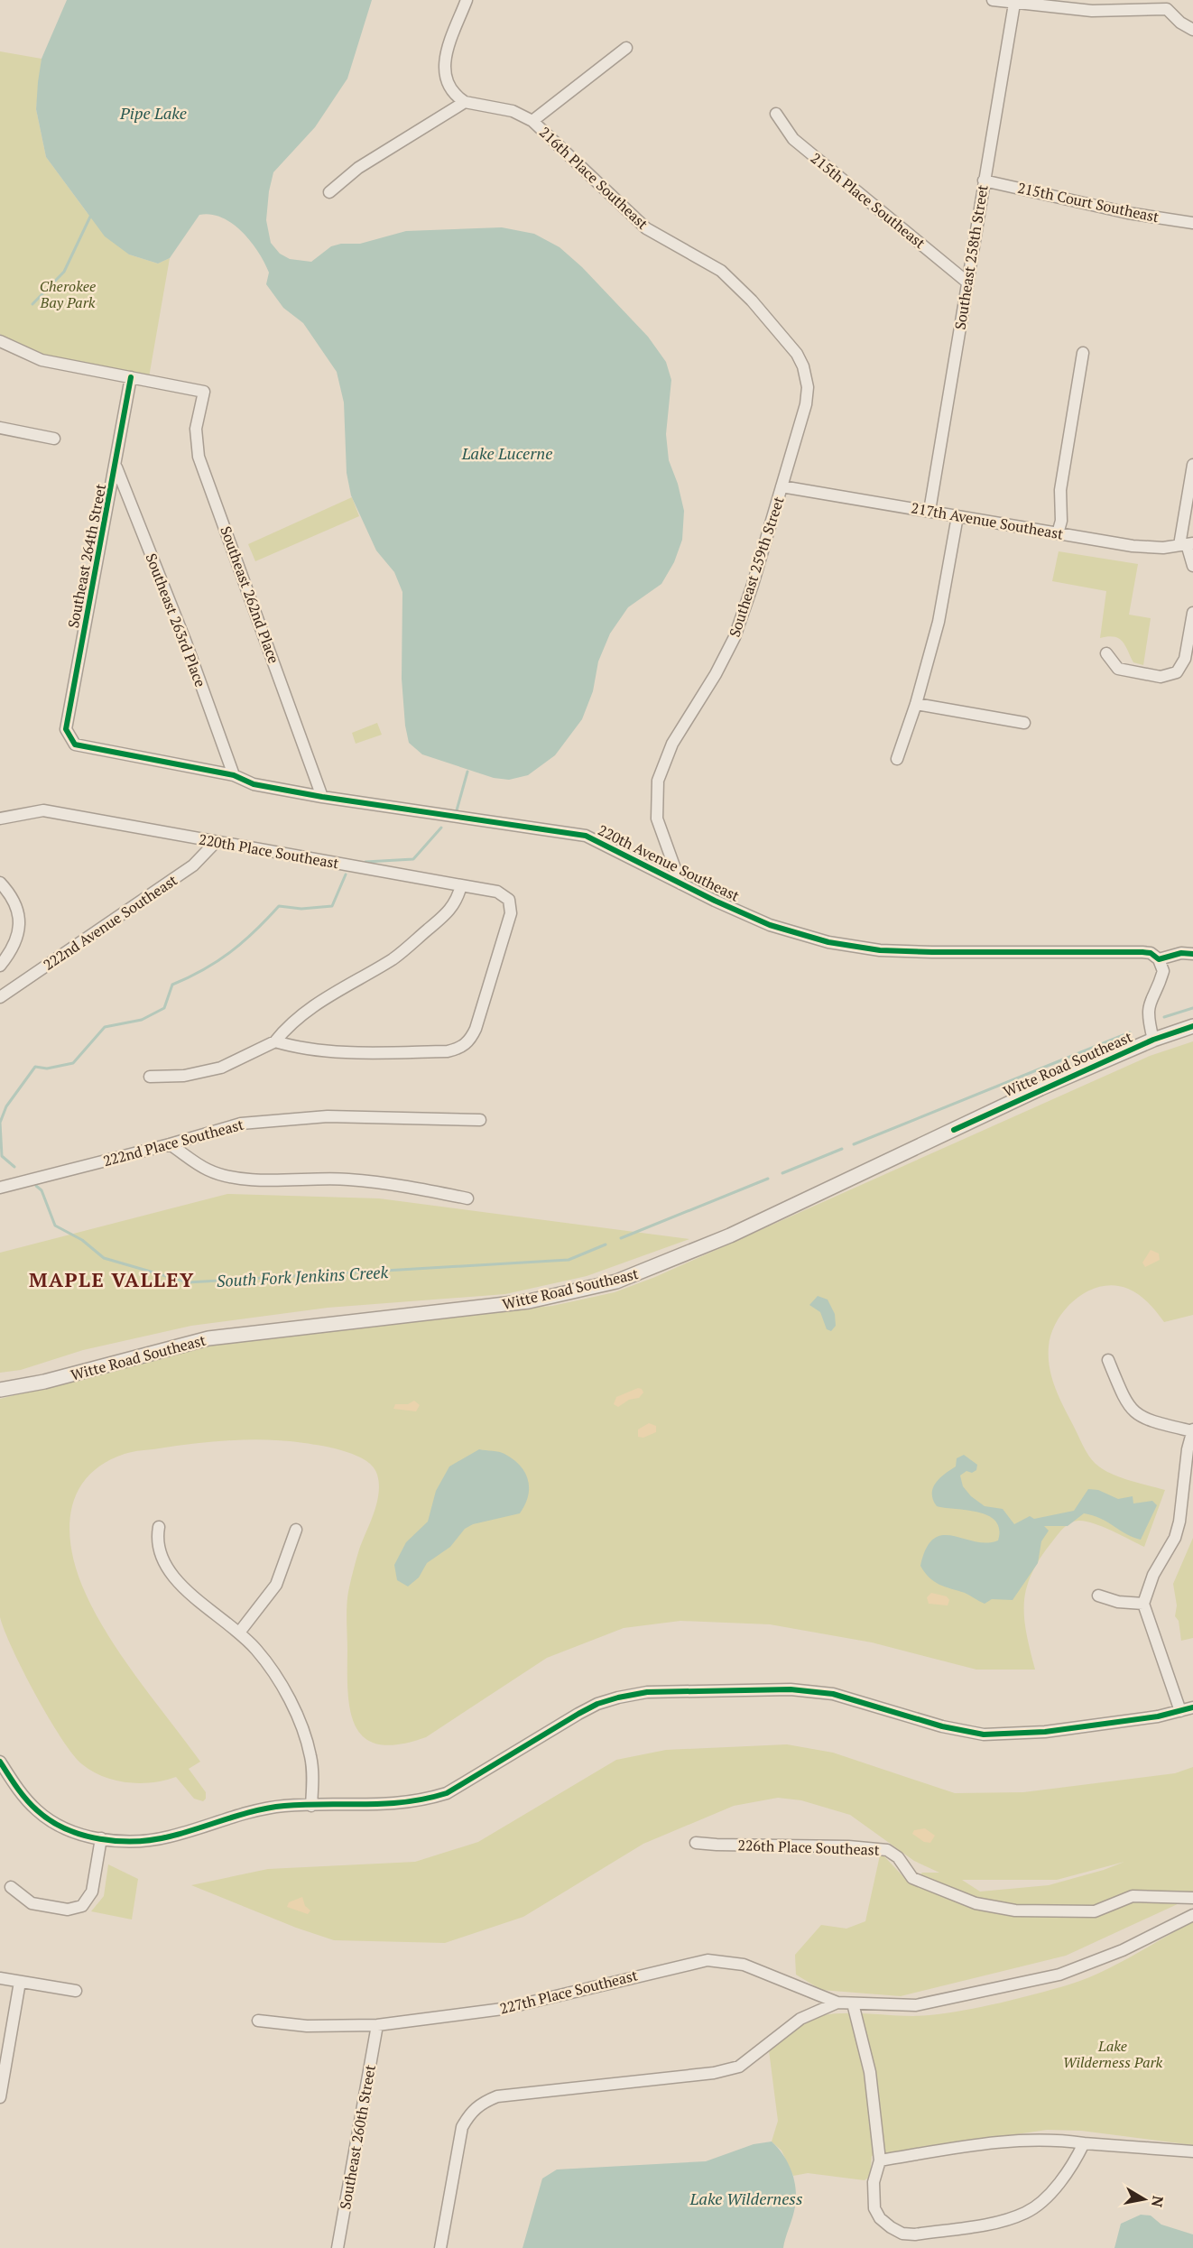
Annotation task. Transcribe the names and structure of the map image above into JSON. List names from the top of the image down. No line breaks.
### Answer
{"streets":{"street":["216th Place Southeast","215th Place Southeast","215th Court Southeast","Southeast 258th Street","217th Avenue Southeast","Southeast 264th Street","Southeast 259th Street","Southeast 262nd Place","Southeast 263rd Place","220th Place Southeast","220th Avenue Southeast","222nd Avenue Southeast","Witte Road Southeast","222nd Place Southeast","226th Place Southeast","227th Place Southeast","Southeast 260th Street"]},"crossings":[["216th Place Southeast","217th Avenue Southeast"],["216th Place Southeast","Southeast 259th Street"],["215th Place Southeast","Southeast 258th Street"],["215th Court Southeast","Southeast 258th Street"],["Southeast 258th Street","217th Avenue Southeast"],["217th Avenue Southeast","Southeast 259th Street"],["Southeast 264th Street","Southeast 262nd Place"],["Southeast 264th Street","Southeast 263rd Place"],["Southeast 264th Street","220th Avenue Southeast"],["Southeast 259th Street","220th Avenue Southeast"],["Southeast 262nd Place","220th Avenue Southeast"],["Southeast 263rd Place","220th Avenue Southeast"],["220th Place Southeast","222nd Avenue Southeast"],["227th Place Southeast","Southeast 260th Street"]],"districts":["MAPLE VALLEY"],"water":["Pipe Lake","Lake Lucerne","South Fork Jenkins Creek","Lake Wilderness"],"parks":["Cherokee Bay Park","Lake Wilderness Park"],"north":"right"}
